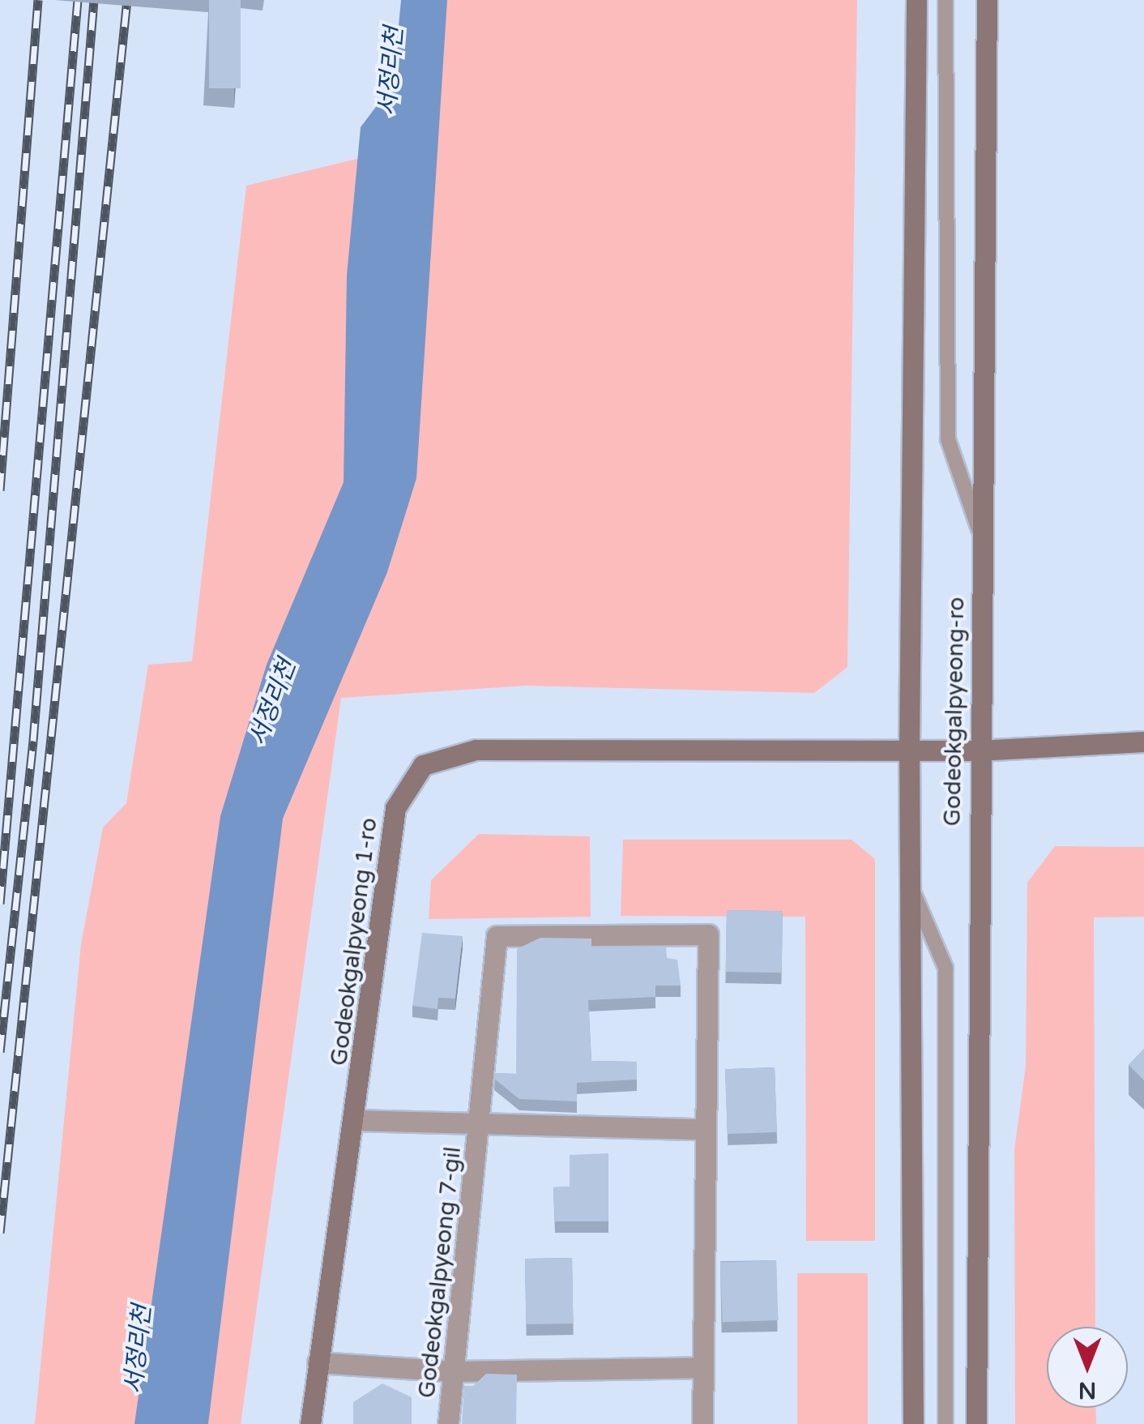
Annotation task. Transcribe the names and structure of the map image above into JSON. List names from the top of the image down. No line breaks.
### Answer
{"streets":{"street":["Godeokgalpyeong-ro","Godeokgalpyeong 1-ro","Godeokgalpyeong 7-gil"]},"crossings":[["Godeokgalpyeong-ro","Godeokgalpyeong 1-ro"],["Godeokgalpyeong 1-ro","Godeokgalpyeong 7-gil"]],"water":["서정리천"],"north":"bottom"}
